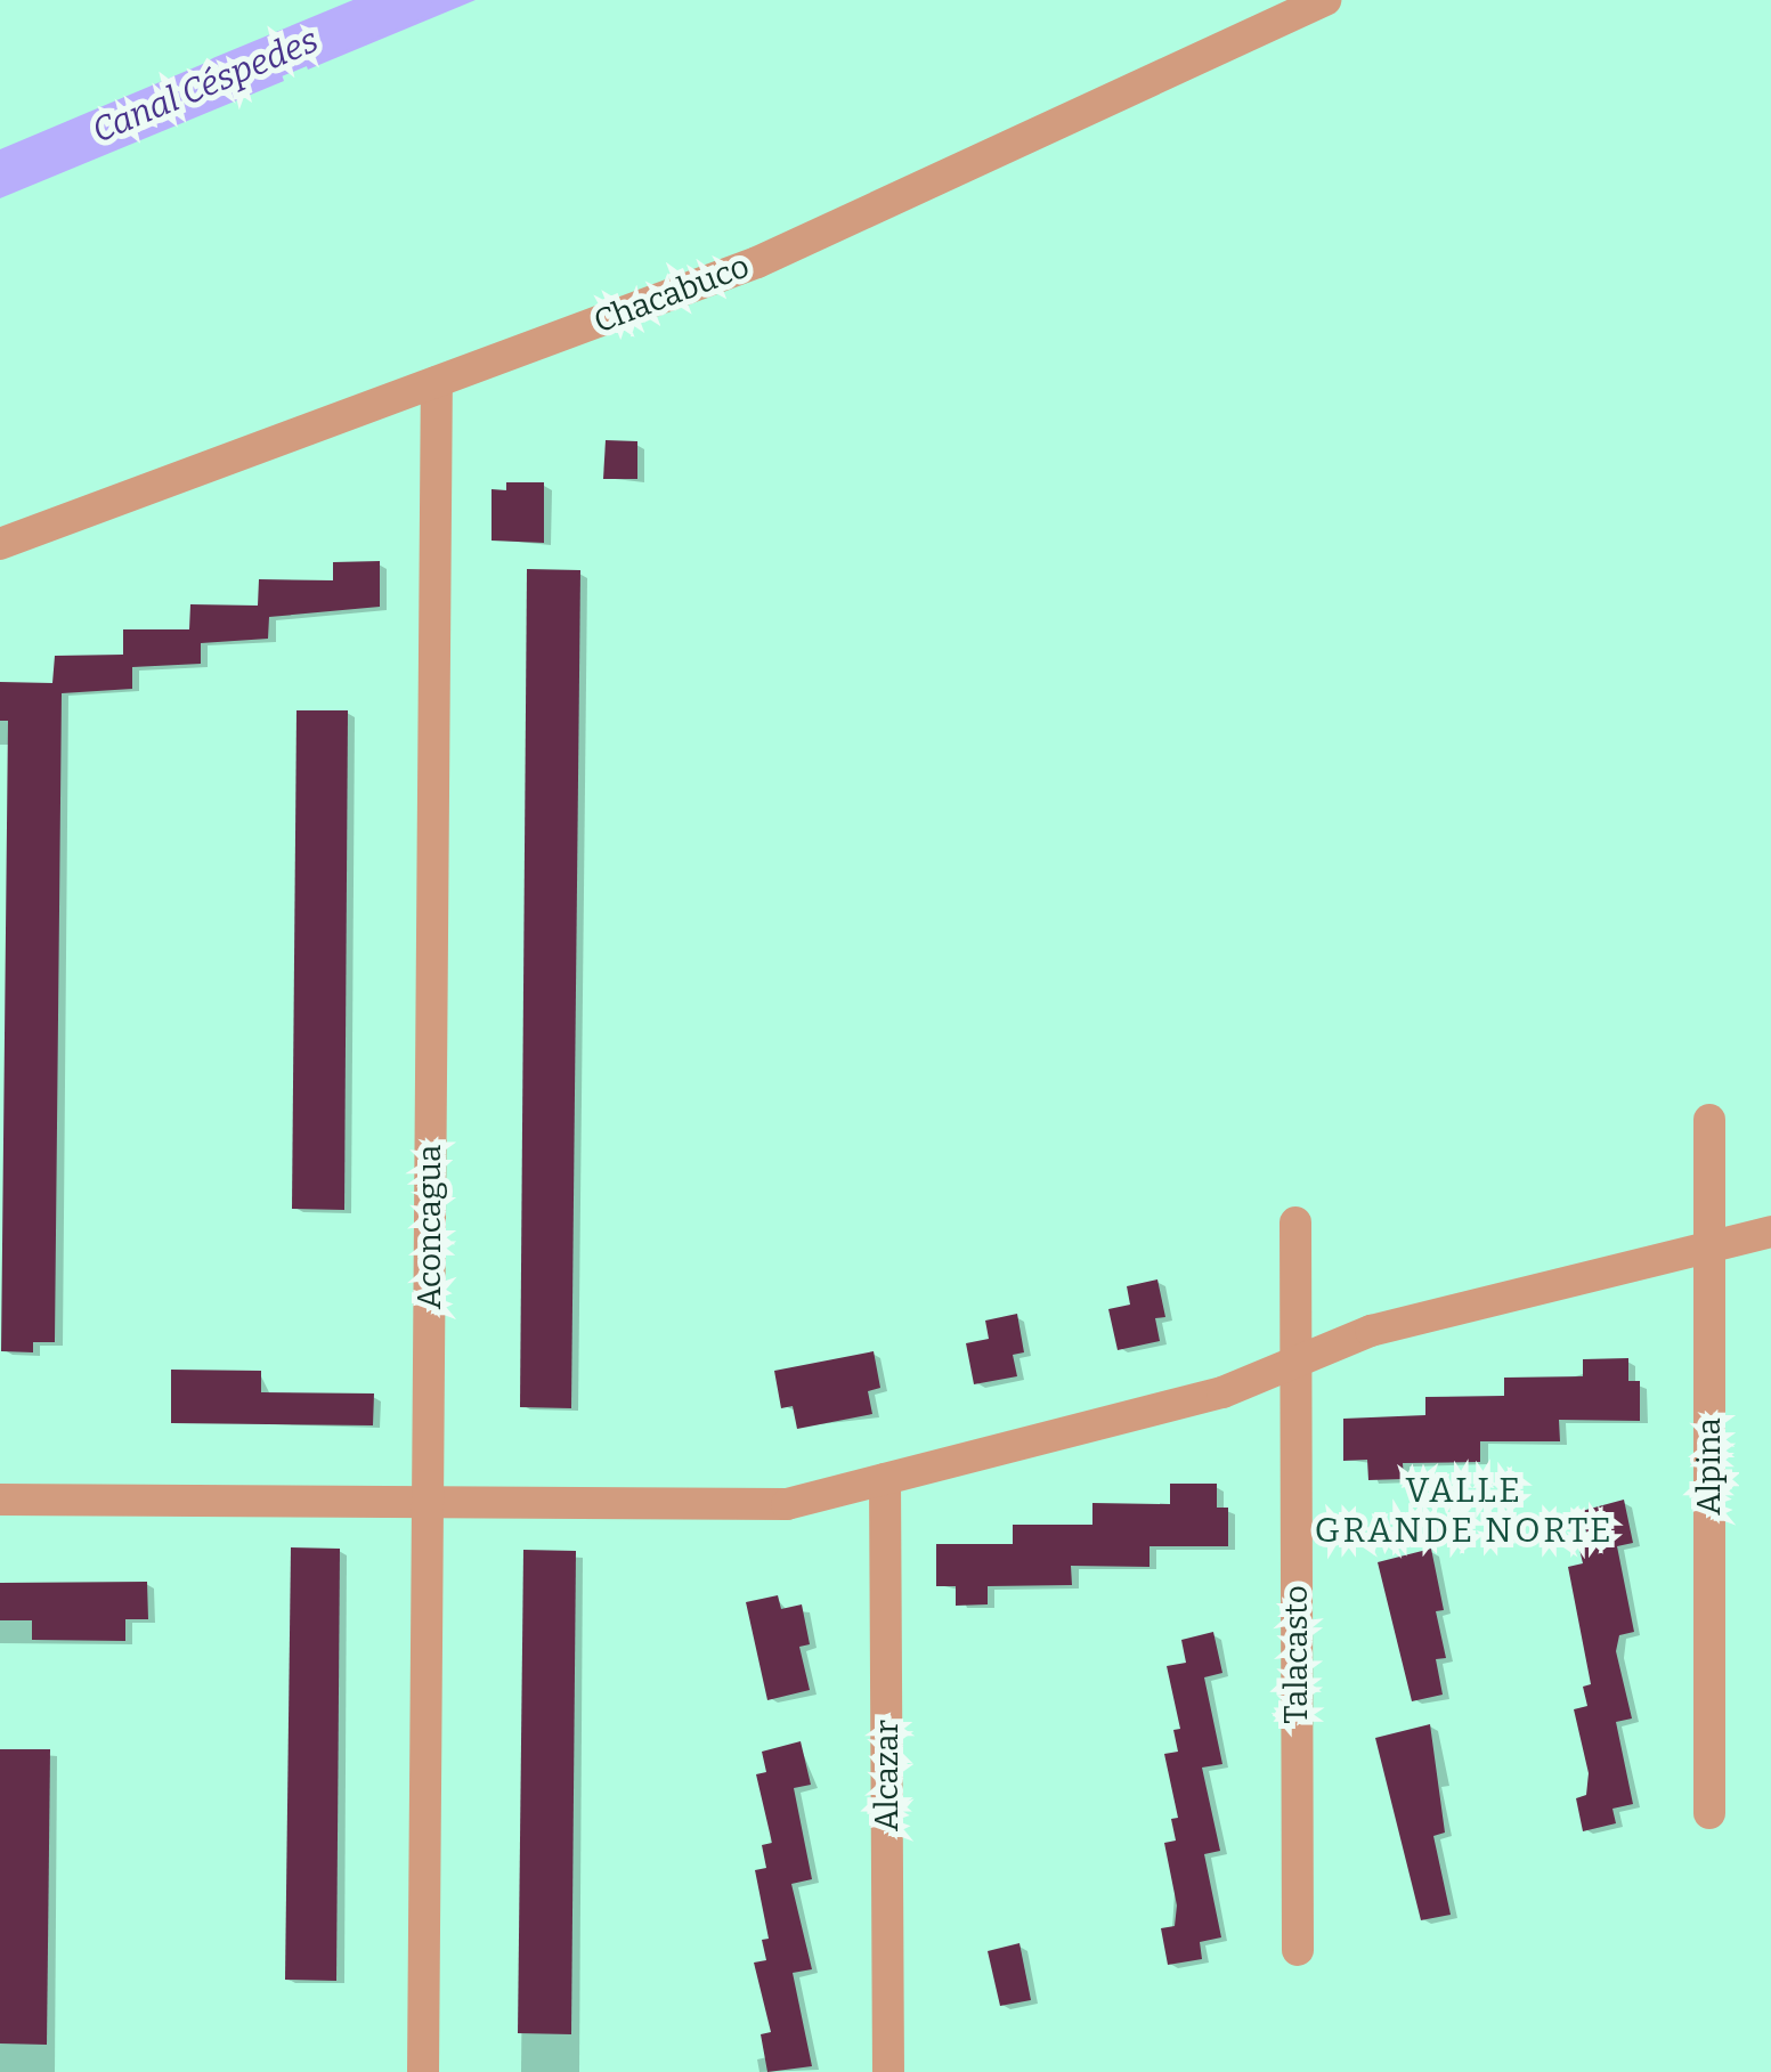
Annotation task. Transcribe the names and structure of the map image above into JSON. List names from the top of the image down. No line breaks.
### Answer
{"streets":{"street":["Chacabuco","Aconcagua","Alpina","Talacasto","Alcazar"]},"crossings":[["Chacabuco","Aconcagua"]],"districts":["VALLE GRANDE NORTE"],"water":["Canal Céspedes"]}
